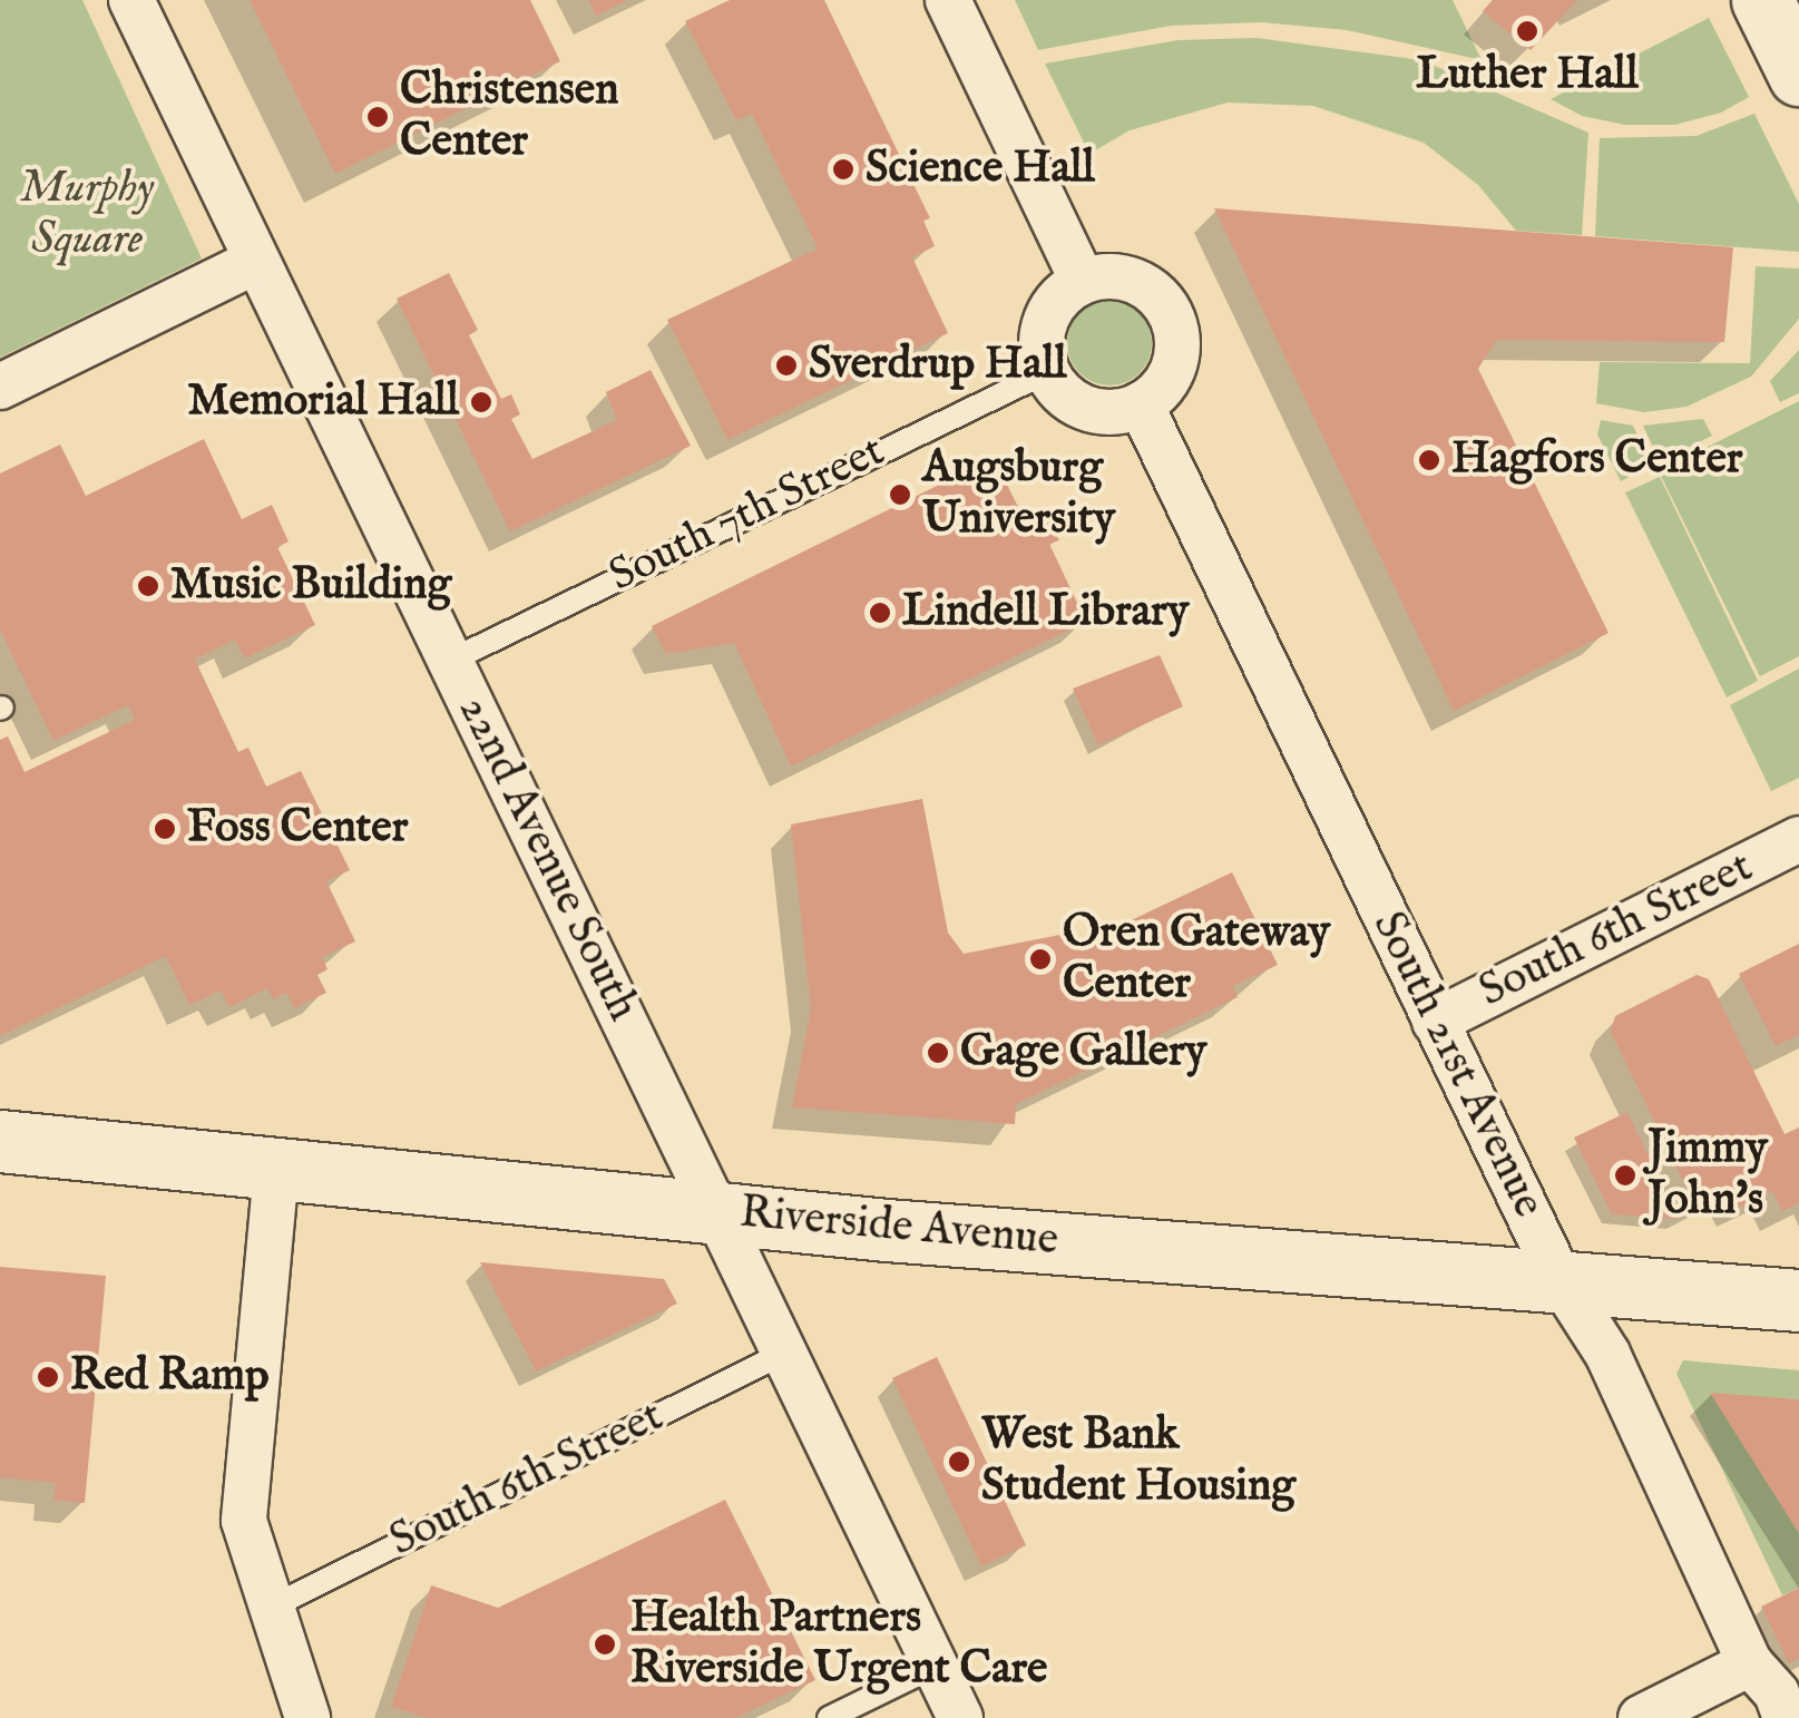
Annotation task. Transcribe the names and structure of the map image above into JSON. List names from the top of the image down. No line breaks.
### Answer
{"streets":{"street":["22nd Avenue South","South 6th Street","South 21st Avenue","Riverside Avenue"],"lane":["South 7th Street"]},"crossings":[["South 7th Street","22nd Avenue South"],["South 7th Street","South 21st Avenue"],["22nd Avenue South","South 6th Street"],["22nd Avenue South","Riverside Avenue"],["South 6th Street","South 21st Avenue"],["South 21st Avenue","Riverside Avenue"]],"parks":["Murphy Square"],"places":["Luther Hall","Christensen Center","Science Hall","Sverdrup Hall","Memorial Hall","Hagfors Center","Augsburg University","Music Building","Lindell Library","Foss Center","Oren Gateway Center","Gage Gallery","Jimmy John's","Red Ramp","West Bank Student Housing","Health Partners Riverside Urgent Care"]}
